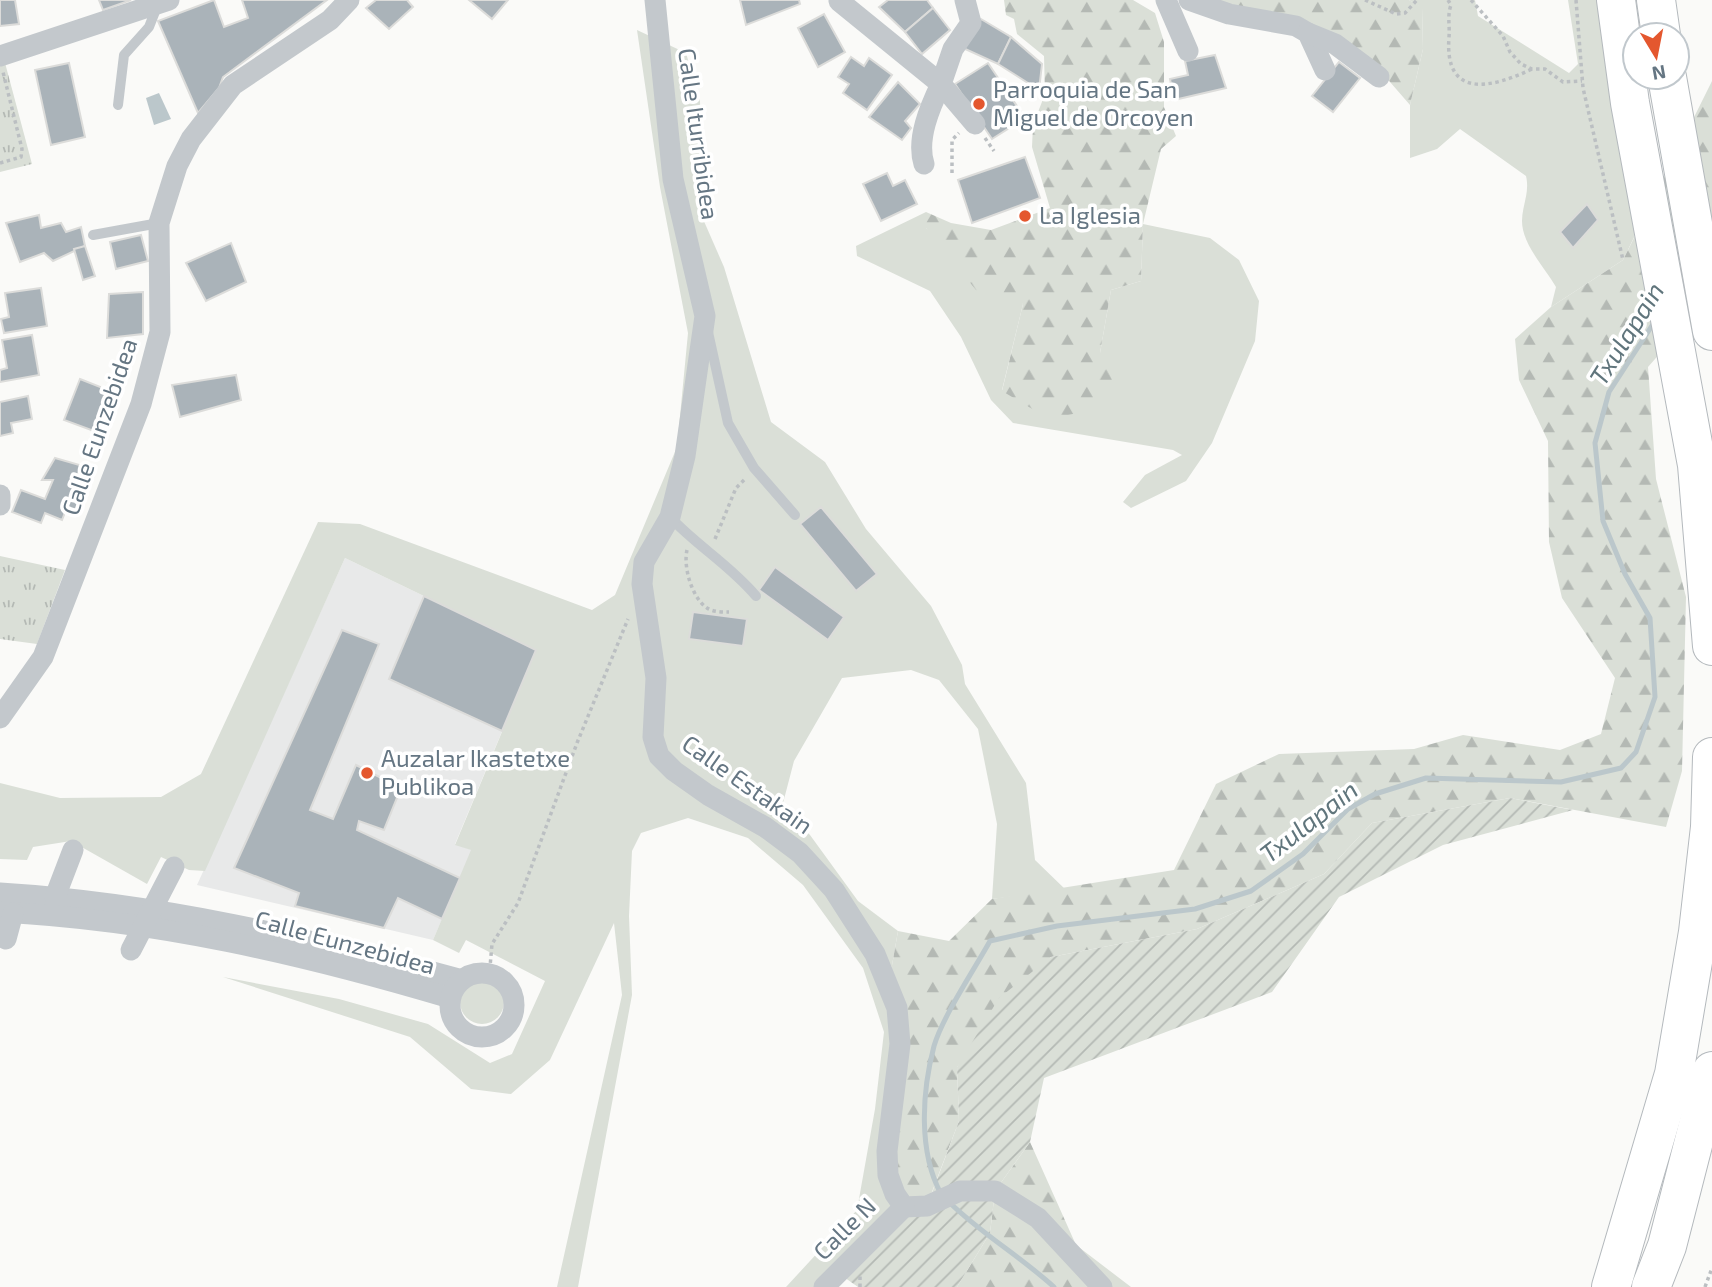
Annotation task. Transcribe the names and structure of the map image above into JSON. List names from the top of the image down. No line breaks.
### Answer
{"streets":{"street":["Calle Iturribidea","Calle Eunzebidea","Calle Estakain","Calle N"]},"crossings":[["Calle Iturribidea","Calle Estakain"],["Calle Estakain","Calle N"]],"water":["Txulapain"],"places":["Parroquia de San Miguel de Orcoyen","La Iglesia","Auzalar Ikastetxe Publikoa"],"north":"bottom"}
